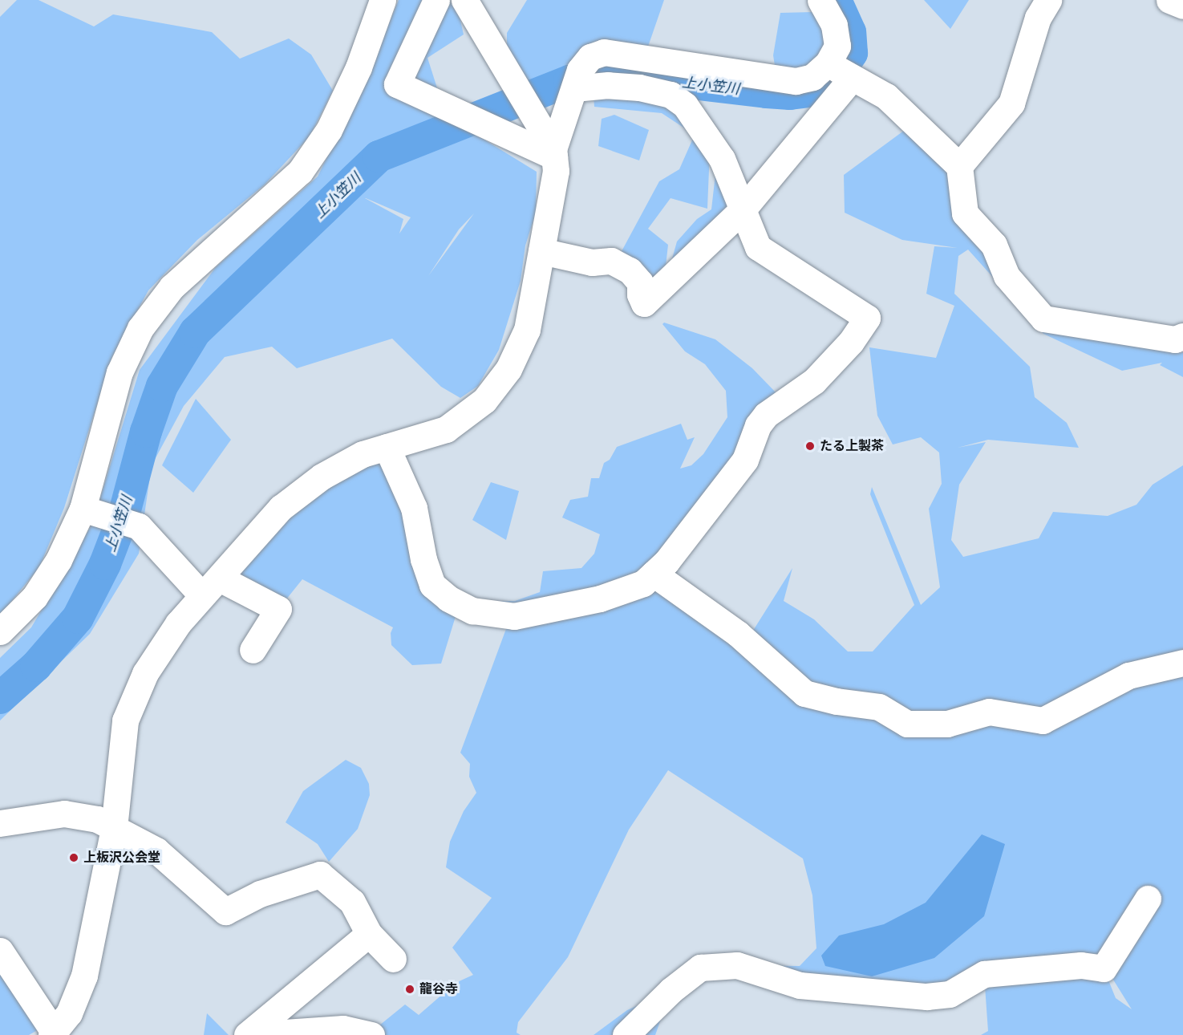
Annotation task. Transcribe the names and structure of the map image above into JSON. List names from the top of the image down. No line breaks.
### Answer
{"water":["上小笠川"],"places":["たる上製茶","上板沢公会堂","龍谷寺"]}
